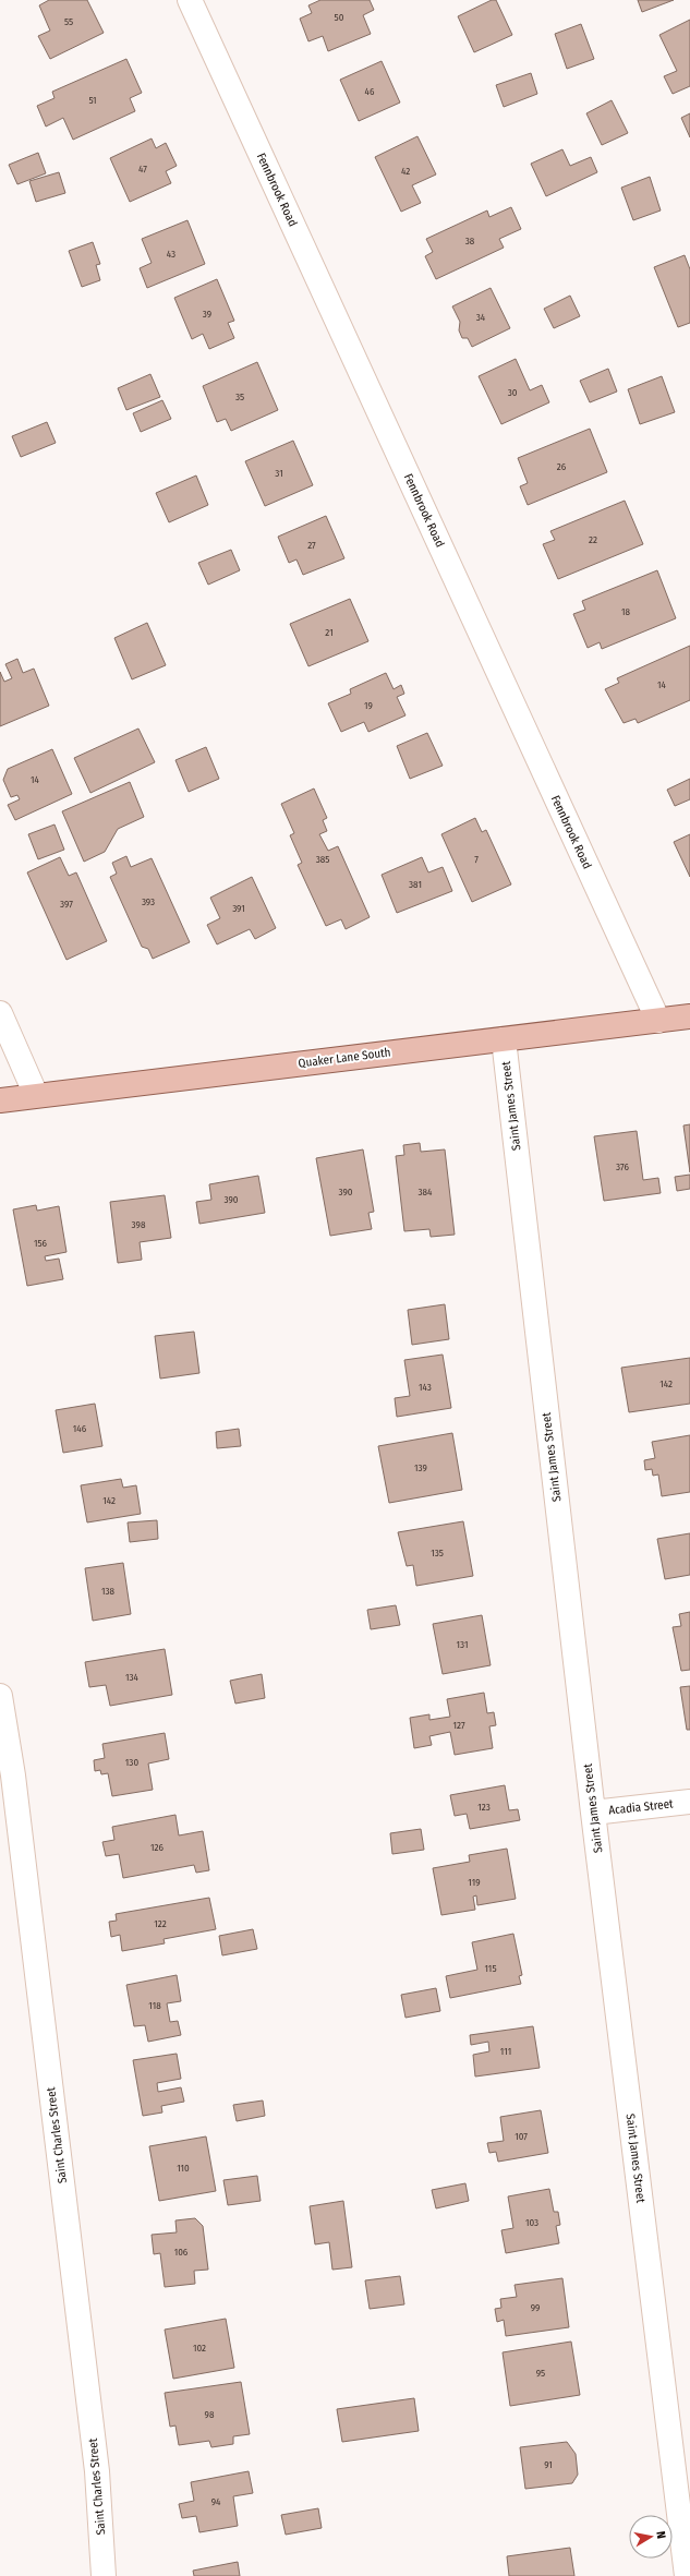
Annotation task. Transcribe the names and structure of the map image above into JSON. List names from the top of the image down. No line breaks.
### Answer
{"streets":{"main road":["Quaker Lane South"],"street":["Fennbrook Road","Saint James Street","Acadia Street","Saint Charles Street"]},"crossings":[["Fennbrook Road","Quaker Lane South"],["Quaker Lane South","Saint James Street"],["Saint James Street","Acadia Street"]],"house_numbers":["50","55","46","51","47","42","38","43","39","34","30","35","26","31","22","27","18","21","14","19","14","385","7","381","393","397","391","376","390","384","390","398","156","142","143","146","139","142","135","138","131","134","127","130","123","126","119","122","115","118","111","107","110","103","106","99","102","95","98","91","94"],"north":"right"}
